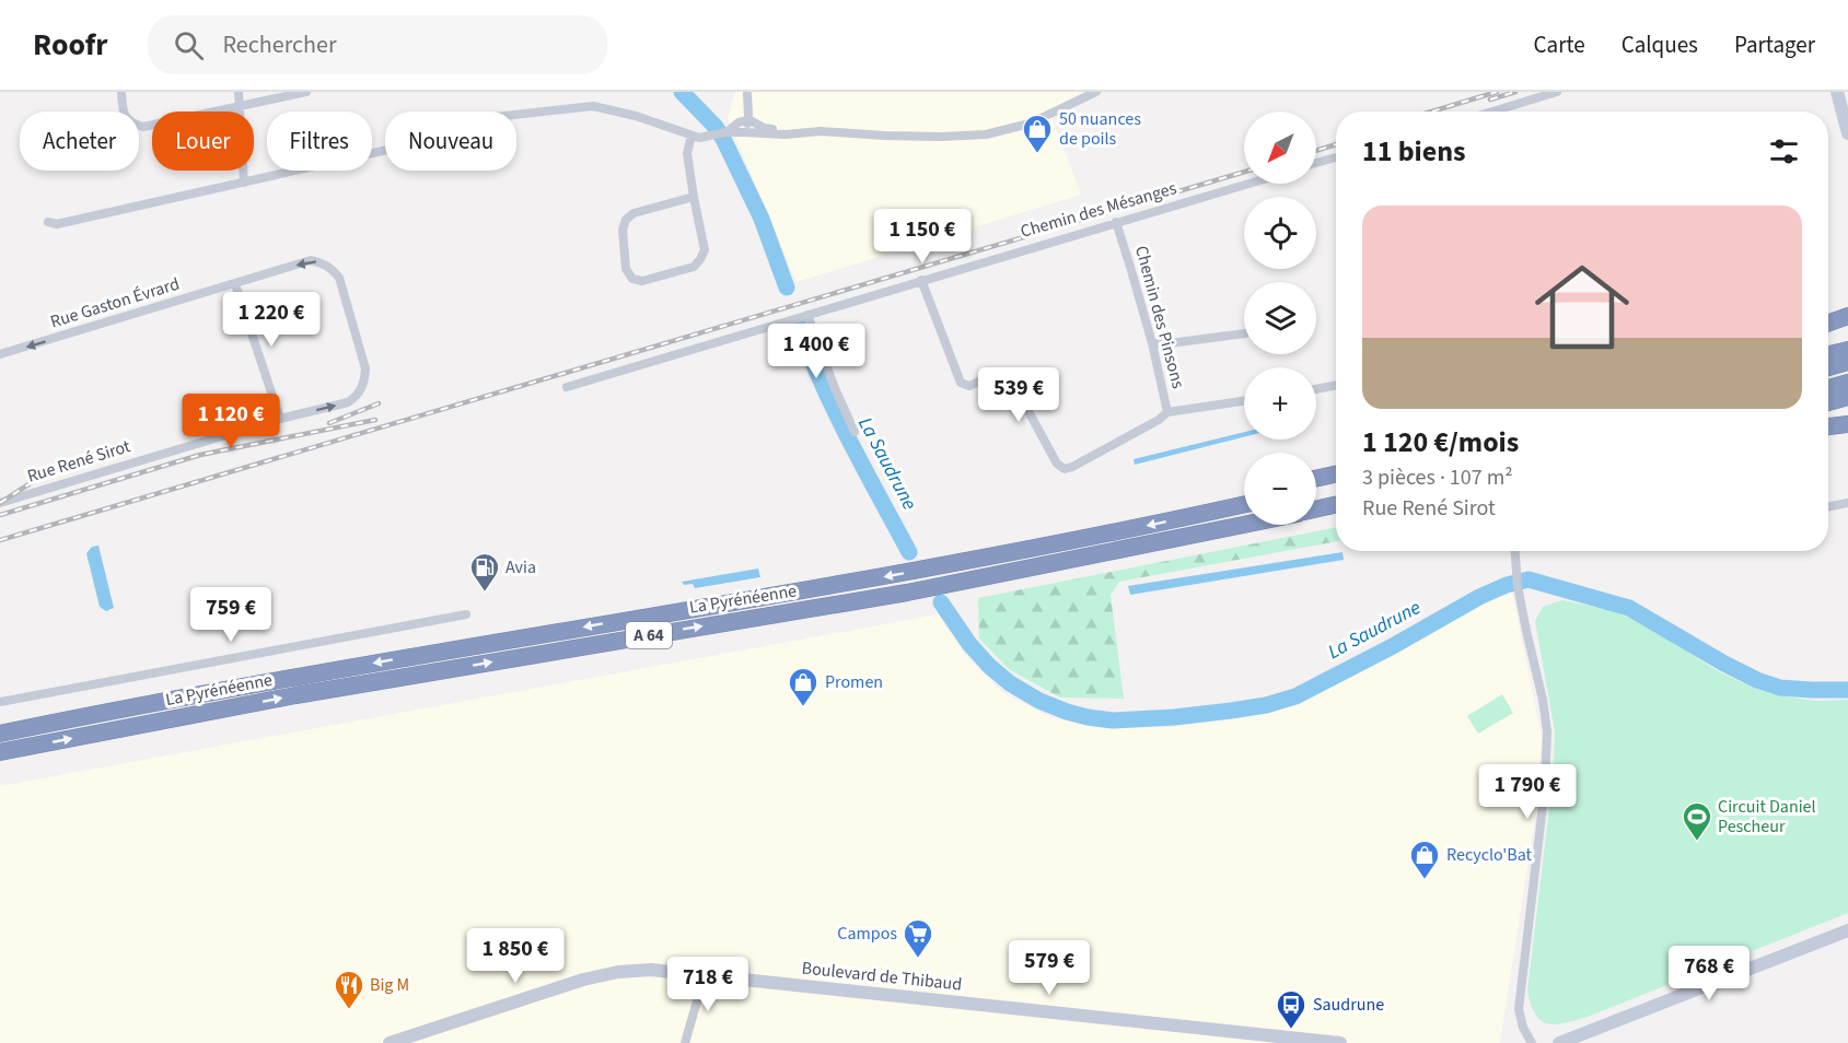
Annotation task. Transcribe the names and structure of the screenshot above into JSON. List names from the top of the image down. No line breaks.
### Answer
{"streets":{"highway":["La Pyrénéenne","A 64"],"street":["Chemin des Mésanges","Rue Gaston Évrard","Chemin des Pinsons","Rue René Sirot","Boulevard de Thibaud"]},"crossings":[["Chemin des Mésanges","Chemin des Pinsons"],["Rue Gaston Évrard","Rue René Sirot"]],"one_way":["Rue Gaston Évrard"],"water":["La Saudrune"],"places":{"shop":["50 nuances de poils","Promen","Recyclo'Bat"],"fuel station":["Avia"],"sports":["Circuit Daniel Pescheur"],"supermarket":["Campos"],"restaurant":["Big M"],"bus stop":["Saudrune"]},"north":"bottom left","page":{"header":"Roofr","search":"Rechercher","nav":["Carte","Calques","Partager"],"map_buttons":["+","−"],"chip":["Acheter","Louer","Filtres","Nouveau"],"heading":"11 biens","list":[{"name":"1 120 €/mois","note":"3 pièces · 107 m² · Rue René Sirot"}],"price":["1 150 €","1 220 €","1 400 €","539 €","1 120 €","759 €","1 790 €","1 850 €","579 €","768 €","718 €"]}}
